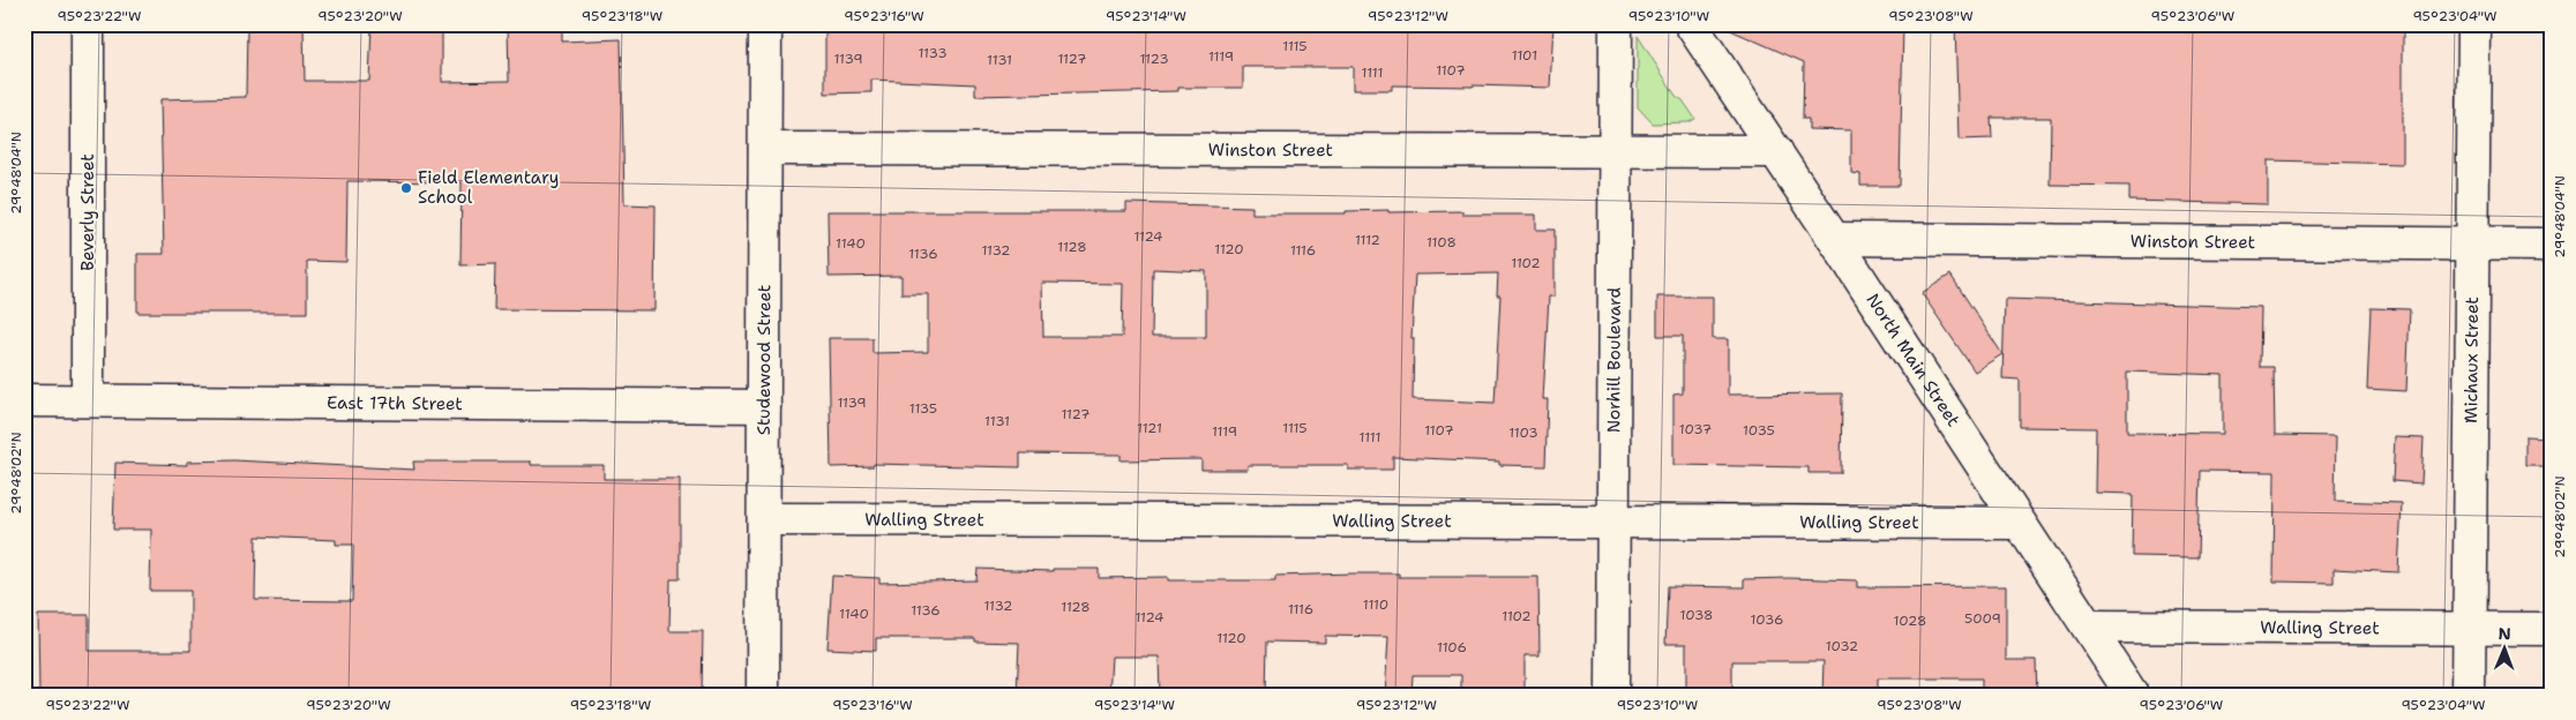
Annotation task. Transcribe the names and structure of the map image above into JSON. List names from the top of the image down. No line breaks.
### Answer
{"streets":{"street":["Winston Street","Beverly Street","North Main Street","Studewood Street","Norhill Boulevard","Michaux Street","East 17th Street","Walling Street"]},"crossings":[["Winston Street","North Main Street"],["Winston Street","Studewood Street"],["Winston Street","Norhill Boulevard"],["Winston Street","Michaux Street"],["Beverly Street","East 17th Street"],["North Main Street","Walling Street"],["Studewood Street","East 17th Street"],["Studewood Street","Walling Street"],["Norhill Boulevard","Walling Street"],["Michaux Street","Walling Street"]],"places":["Field Elementary School"],"house_numbers":["1115","1133","1101","1119","1139","1127","1123","1131","1107","1111","1124","1112","1108","1140","1128","1120","1132","1116","1136","1102","1139","1135","1127","1131","1121","1115","1037","1107","1035","1119","1103","1111","1110","1132","1128","1116","1136","1140","1038","1102","1124","5009","1036","1028","1120","1032","1106"],"north":"top","coordinates":["95°23'22\"W","95°23'20\"W","95°23'18\"W","95°23'16\"W","95°23'14\"W","95°23'12\"W","95°23'10\"W","95°23'08\"W","95°23'06\"W","95°23'04\"W","29°48'04\"N","29°48'02\"N"]}
